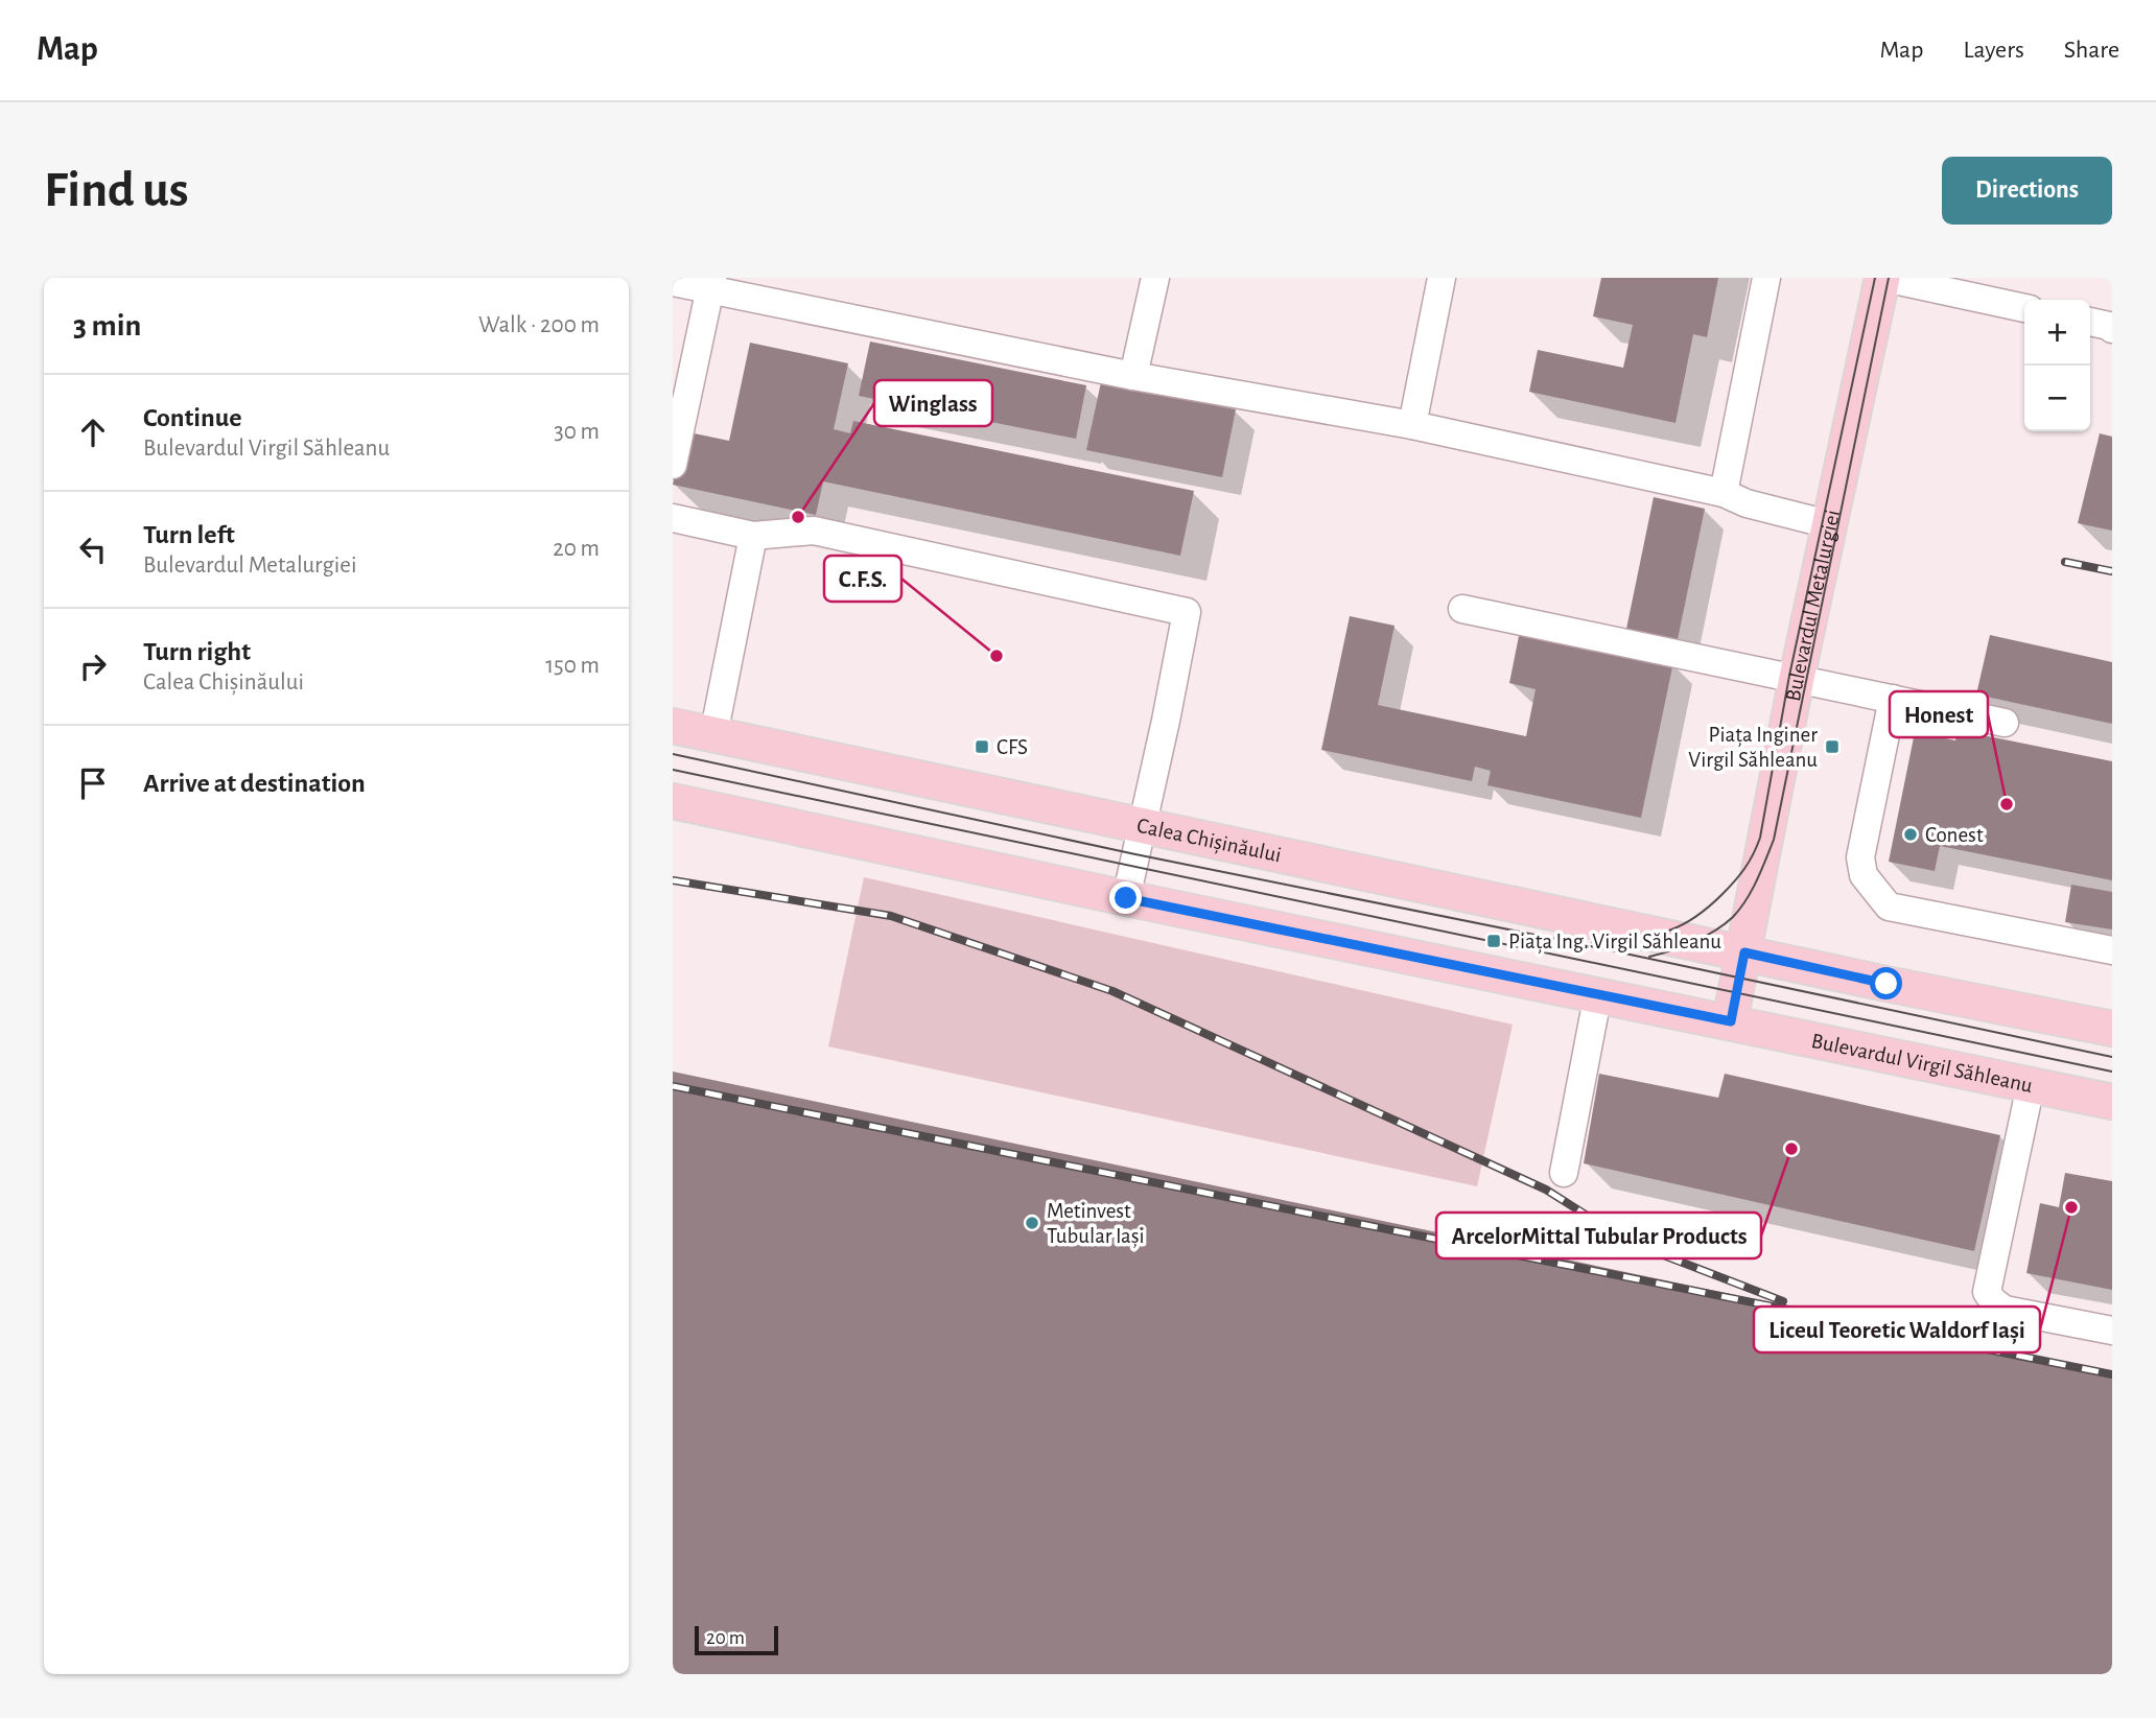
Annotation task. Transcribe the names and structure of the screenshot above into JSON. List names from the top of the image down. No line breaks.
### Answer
{"streets":{"main road":["Bulevardul Metalurgiei","Calea Chișinăului","Bulevardul Virgil Săhleanu"]},"crossings":[["Bulevardul Metalurgiei","Calea Chișinăului"],["Bulevardul Metalurgiei","Bulevardul Virgil Săhleanu"]],"places":{"other":["Winglass","C.F.S.","Honest","Conest","ArcelorMittal Tubular Products","Liceul Teoretic Waldorf Iași","Metinvest Tubular Iași"],"transit":["CFS","Piața Inginer Virgil Săhleanu","Piața Ing. Virgil Săhleanu"]},"scale_bar":"20 m","page":{"header":"Map","nav":["Map","Layers","Share"],"buttons":"Directions","title":"Find us","heading":["3 min","Walk · 200 m"],"map_buttons":["+","−"],"list":[["Continue","Bulevardul Virgil Săhleanu","30 m"],["Turn left","Bulevardul Metalurgiei","20 m"],["Turn right","Calea Chișinăului","150 m"],"Arrive at destination"],"scale":"20 m"}}
